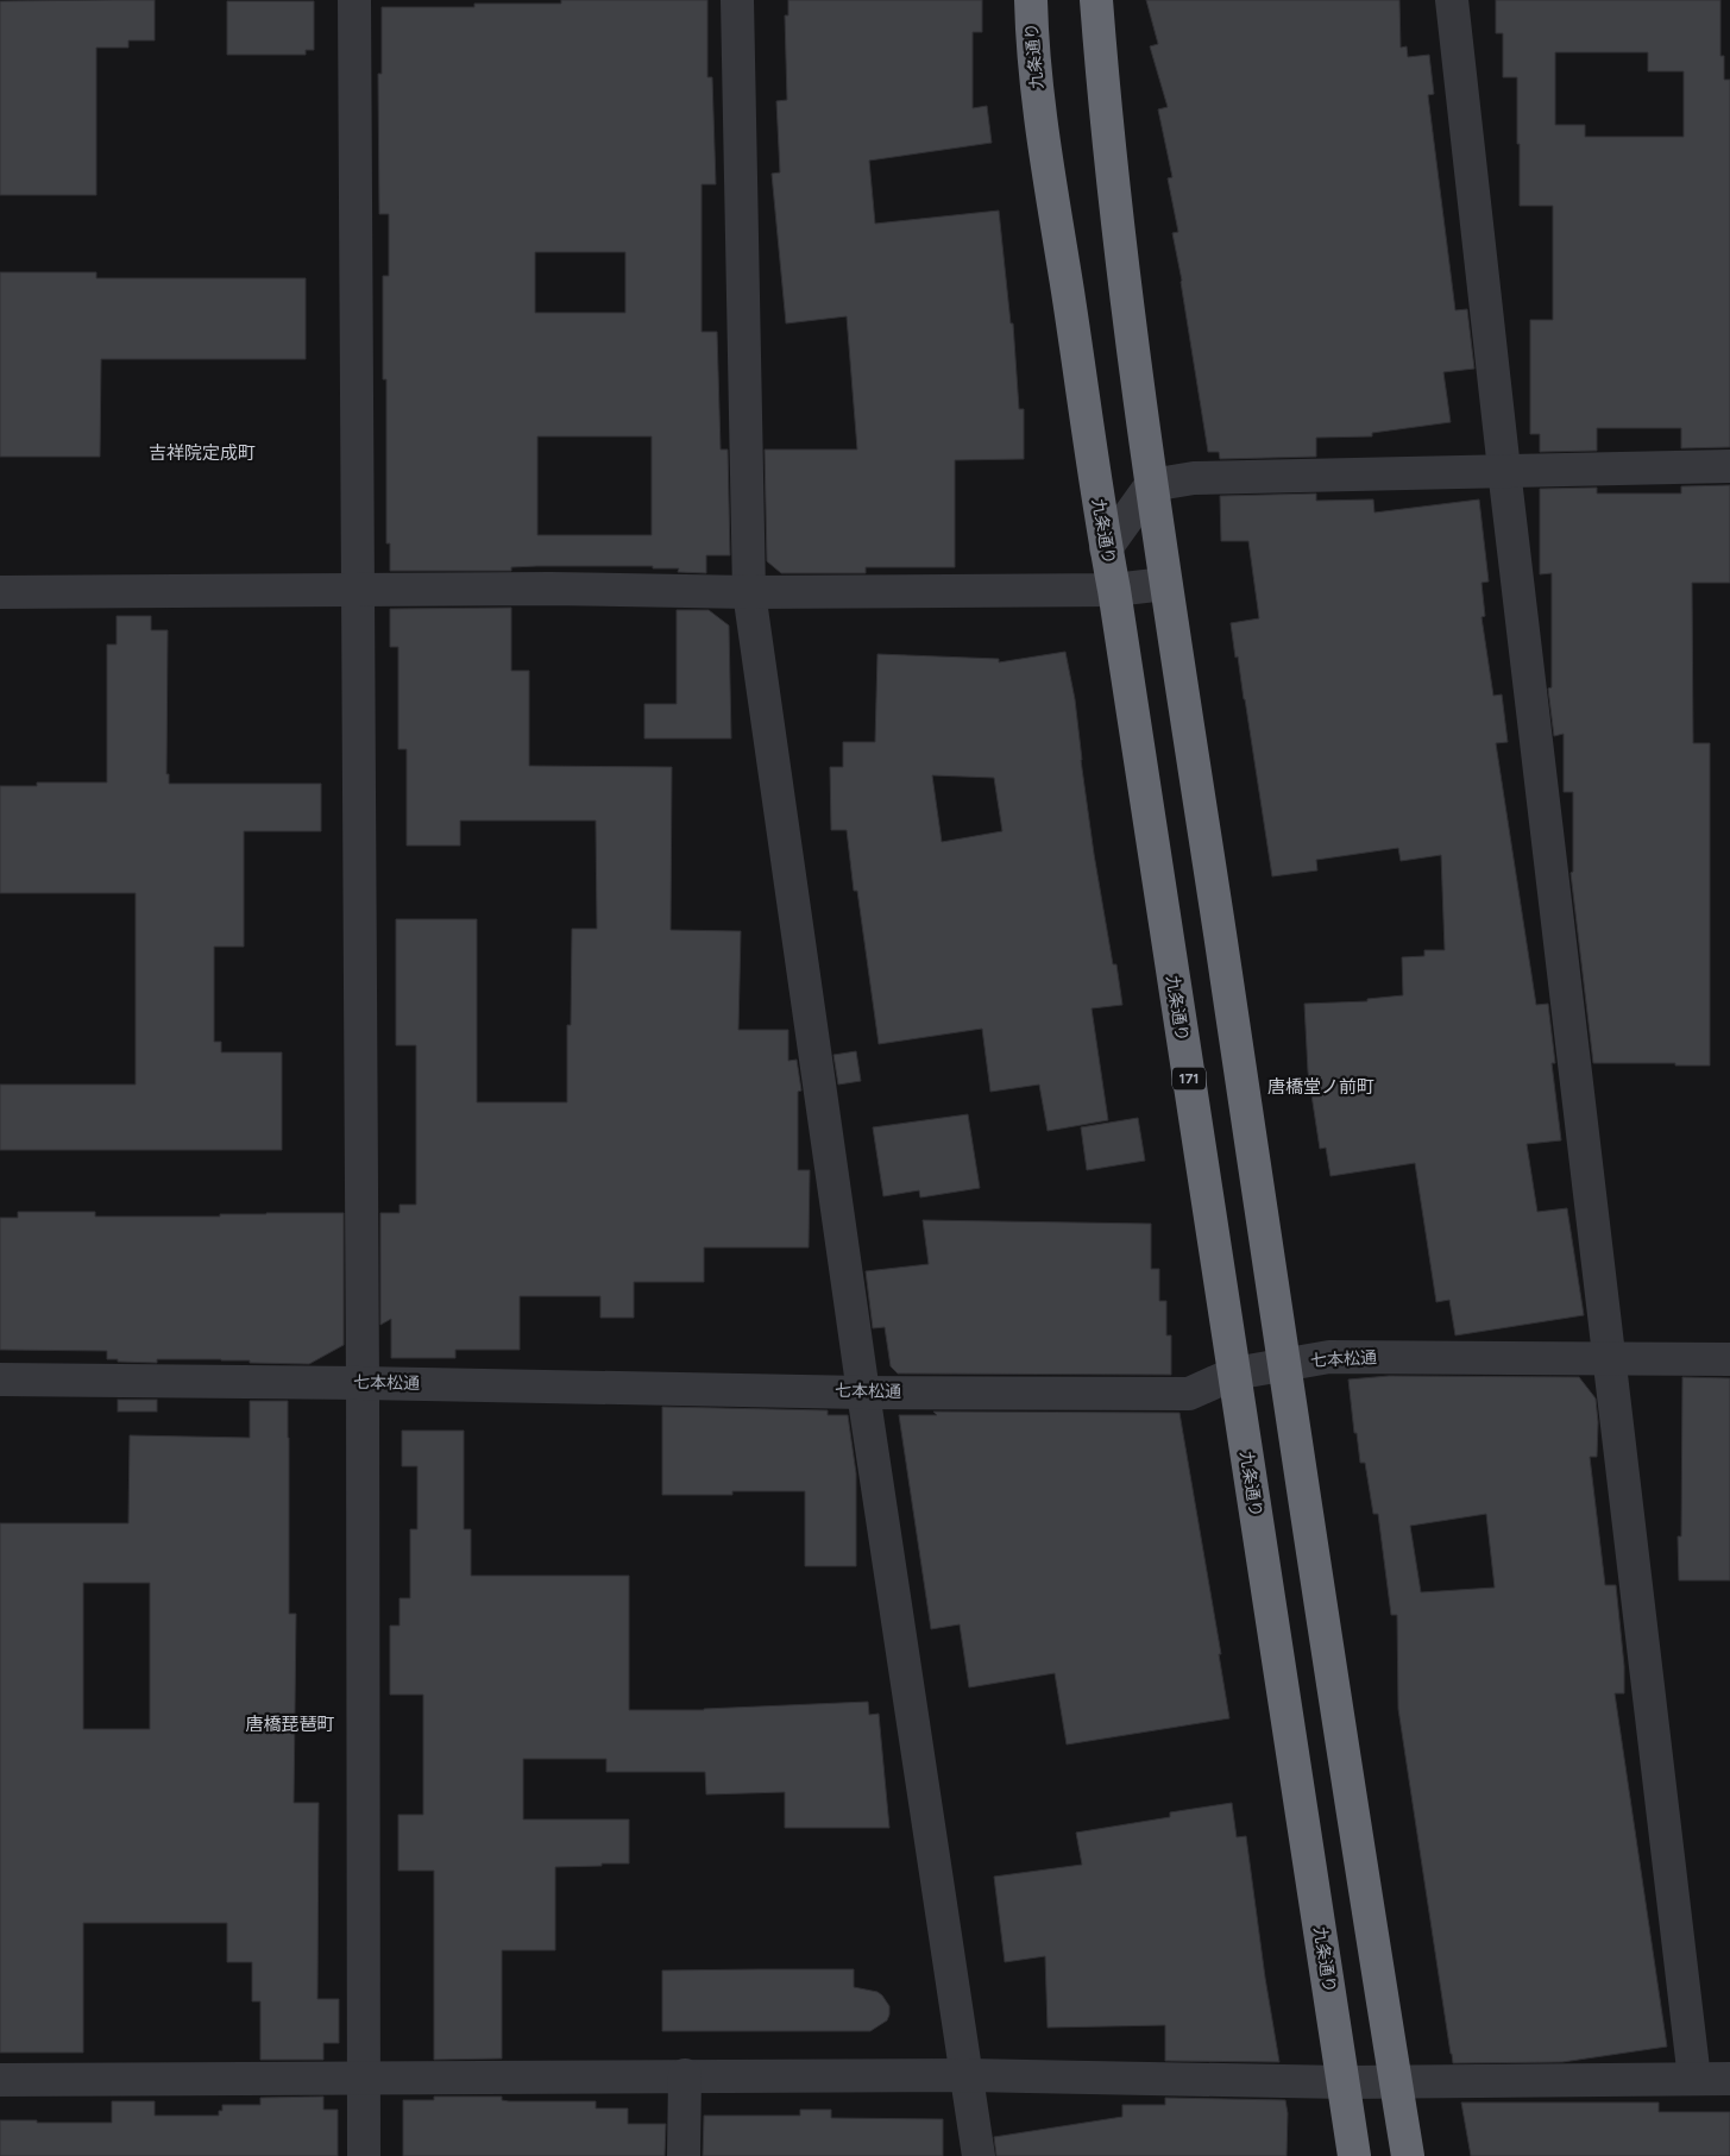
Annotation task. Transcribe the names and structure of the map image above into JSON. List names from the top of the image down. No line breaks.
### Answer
{"streets":{"highway":["九条通り","171"],"street":["七本松通"]},"crossings":[["九条通り","七本松通"]],"districts":["吉祥院定成町","唐橋堂ノ前町","唐橋琵琶町"]}
